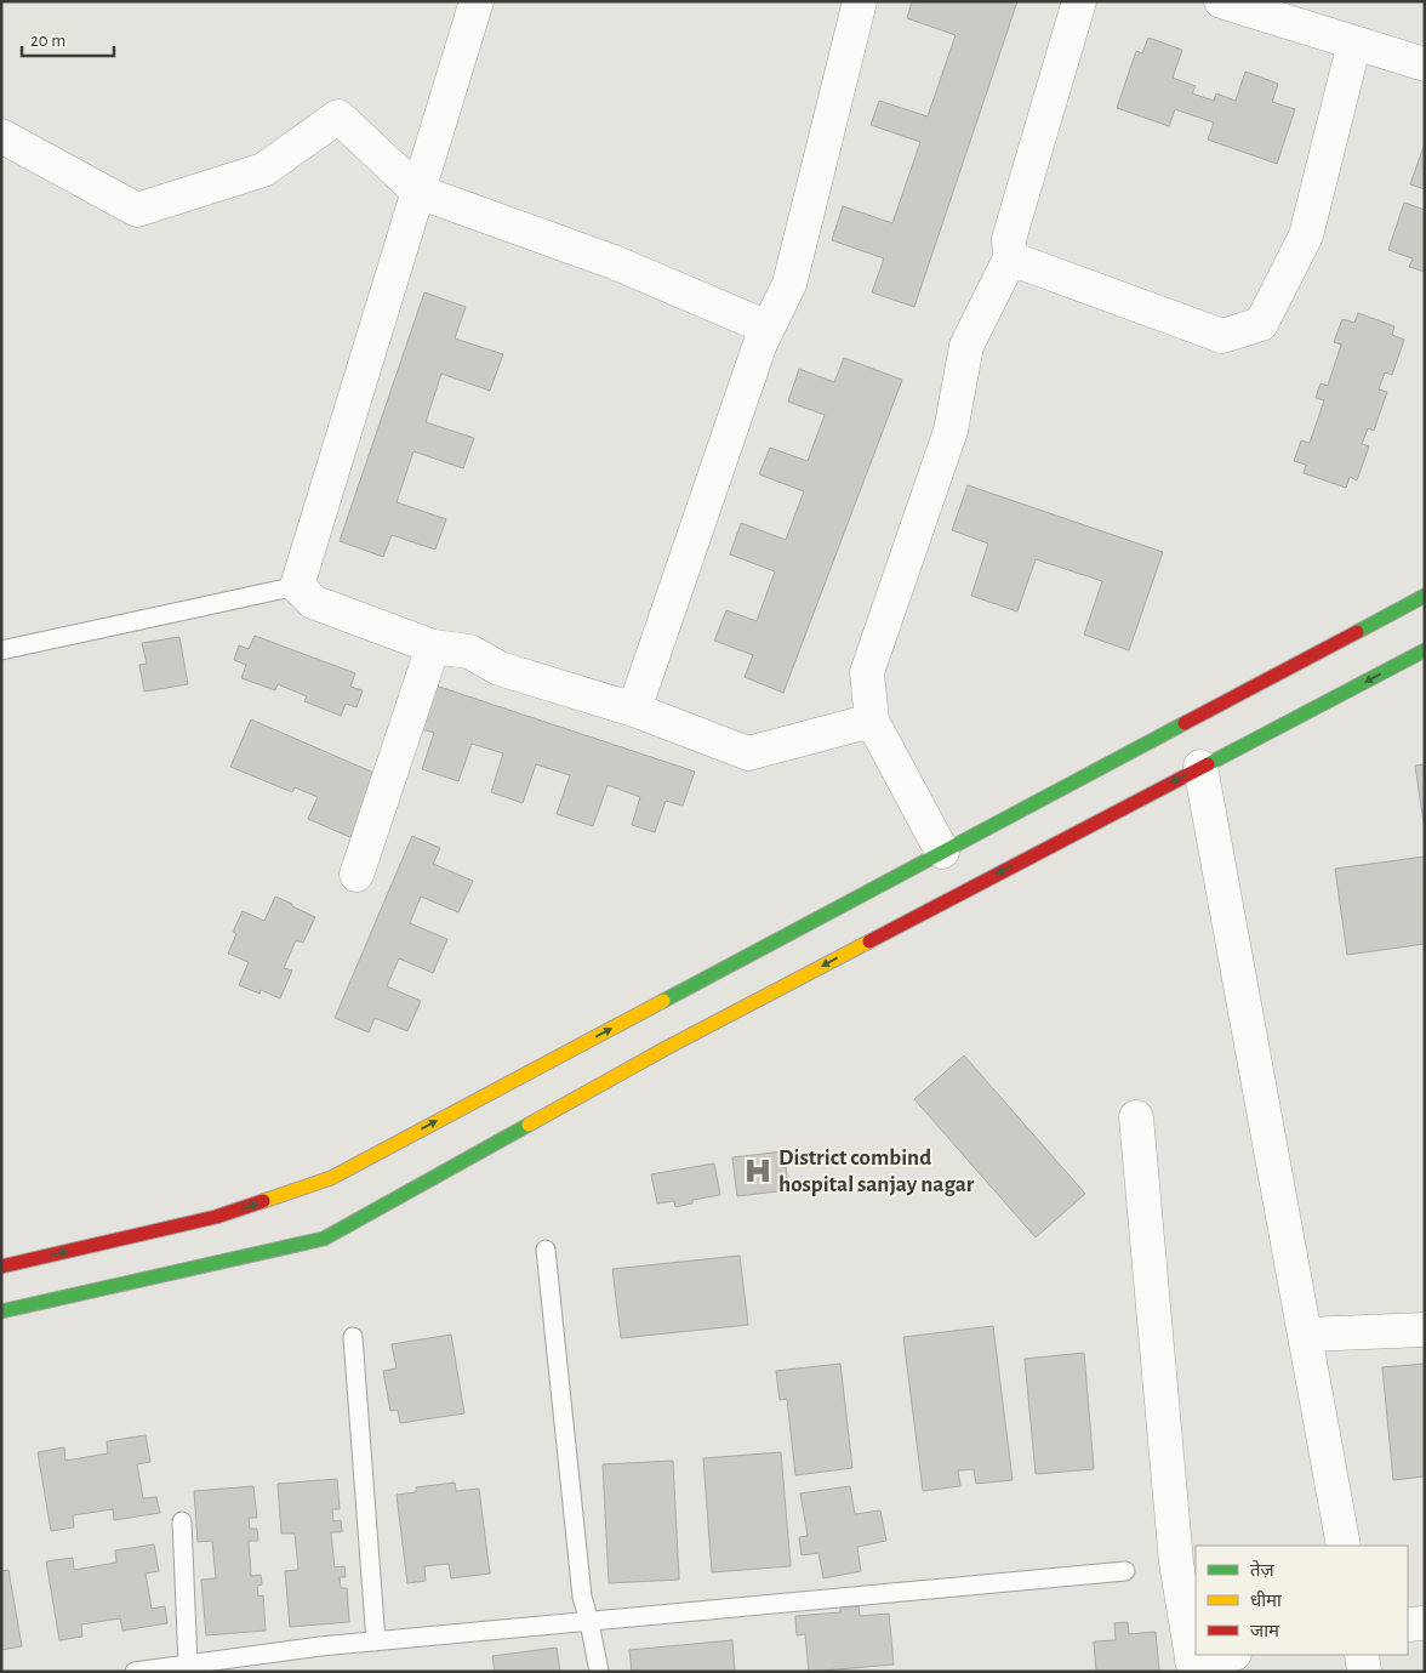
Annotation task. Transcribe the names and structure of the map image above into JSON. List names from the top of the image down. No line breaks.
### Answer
{"places":{"hospital":["District combind hospital sanjay nagar"]},"legend":["तेज़","धीमा","जाम"],"scale_bar":"20 m"}
